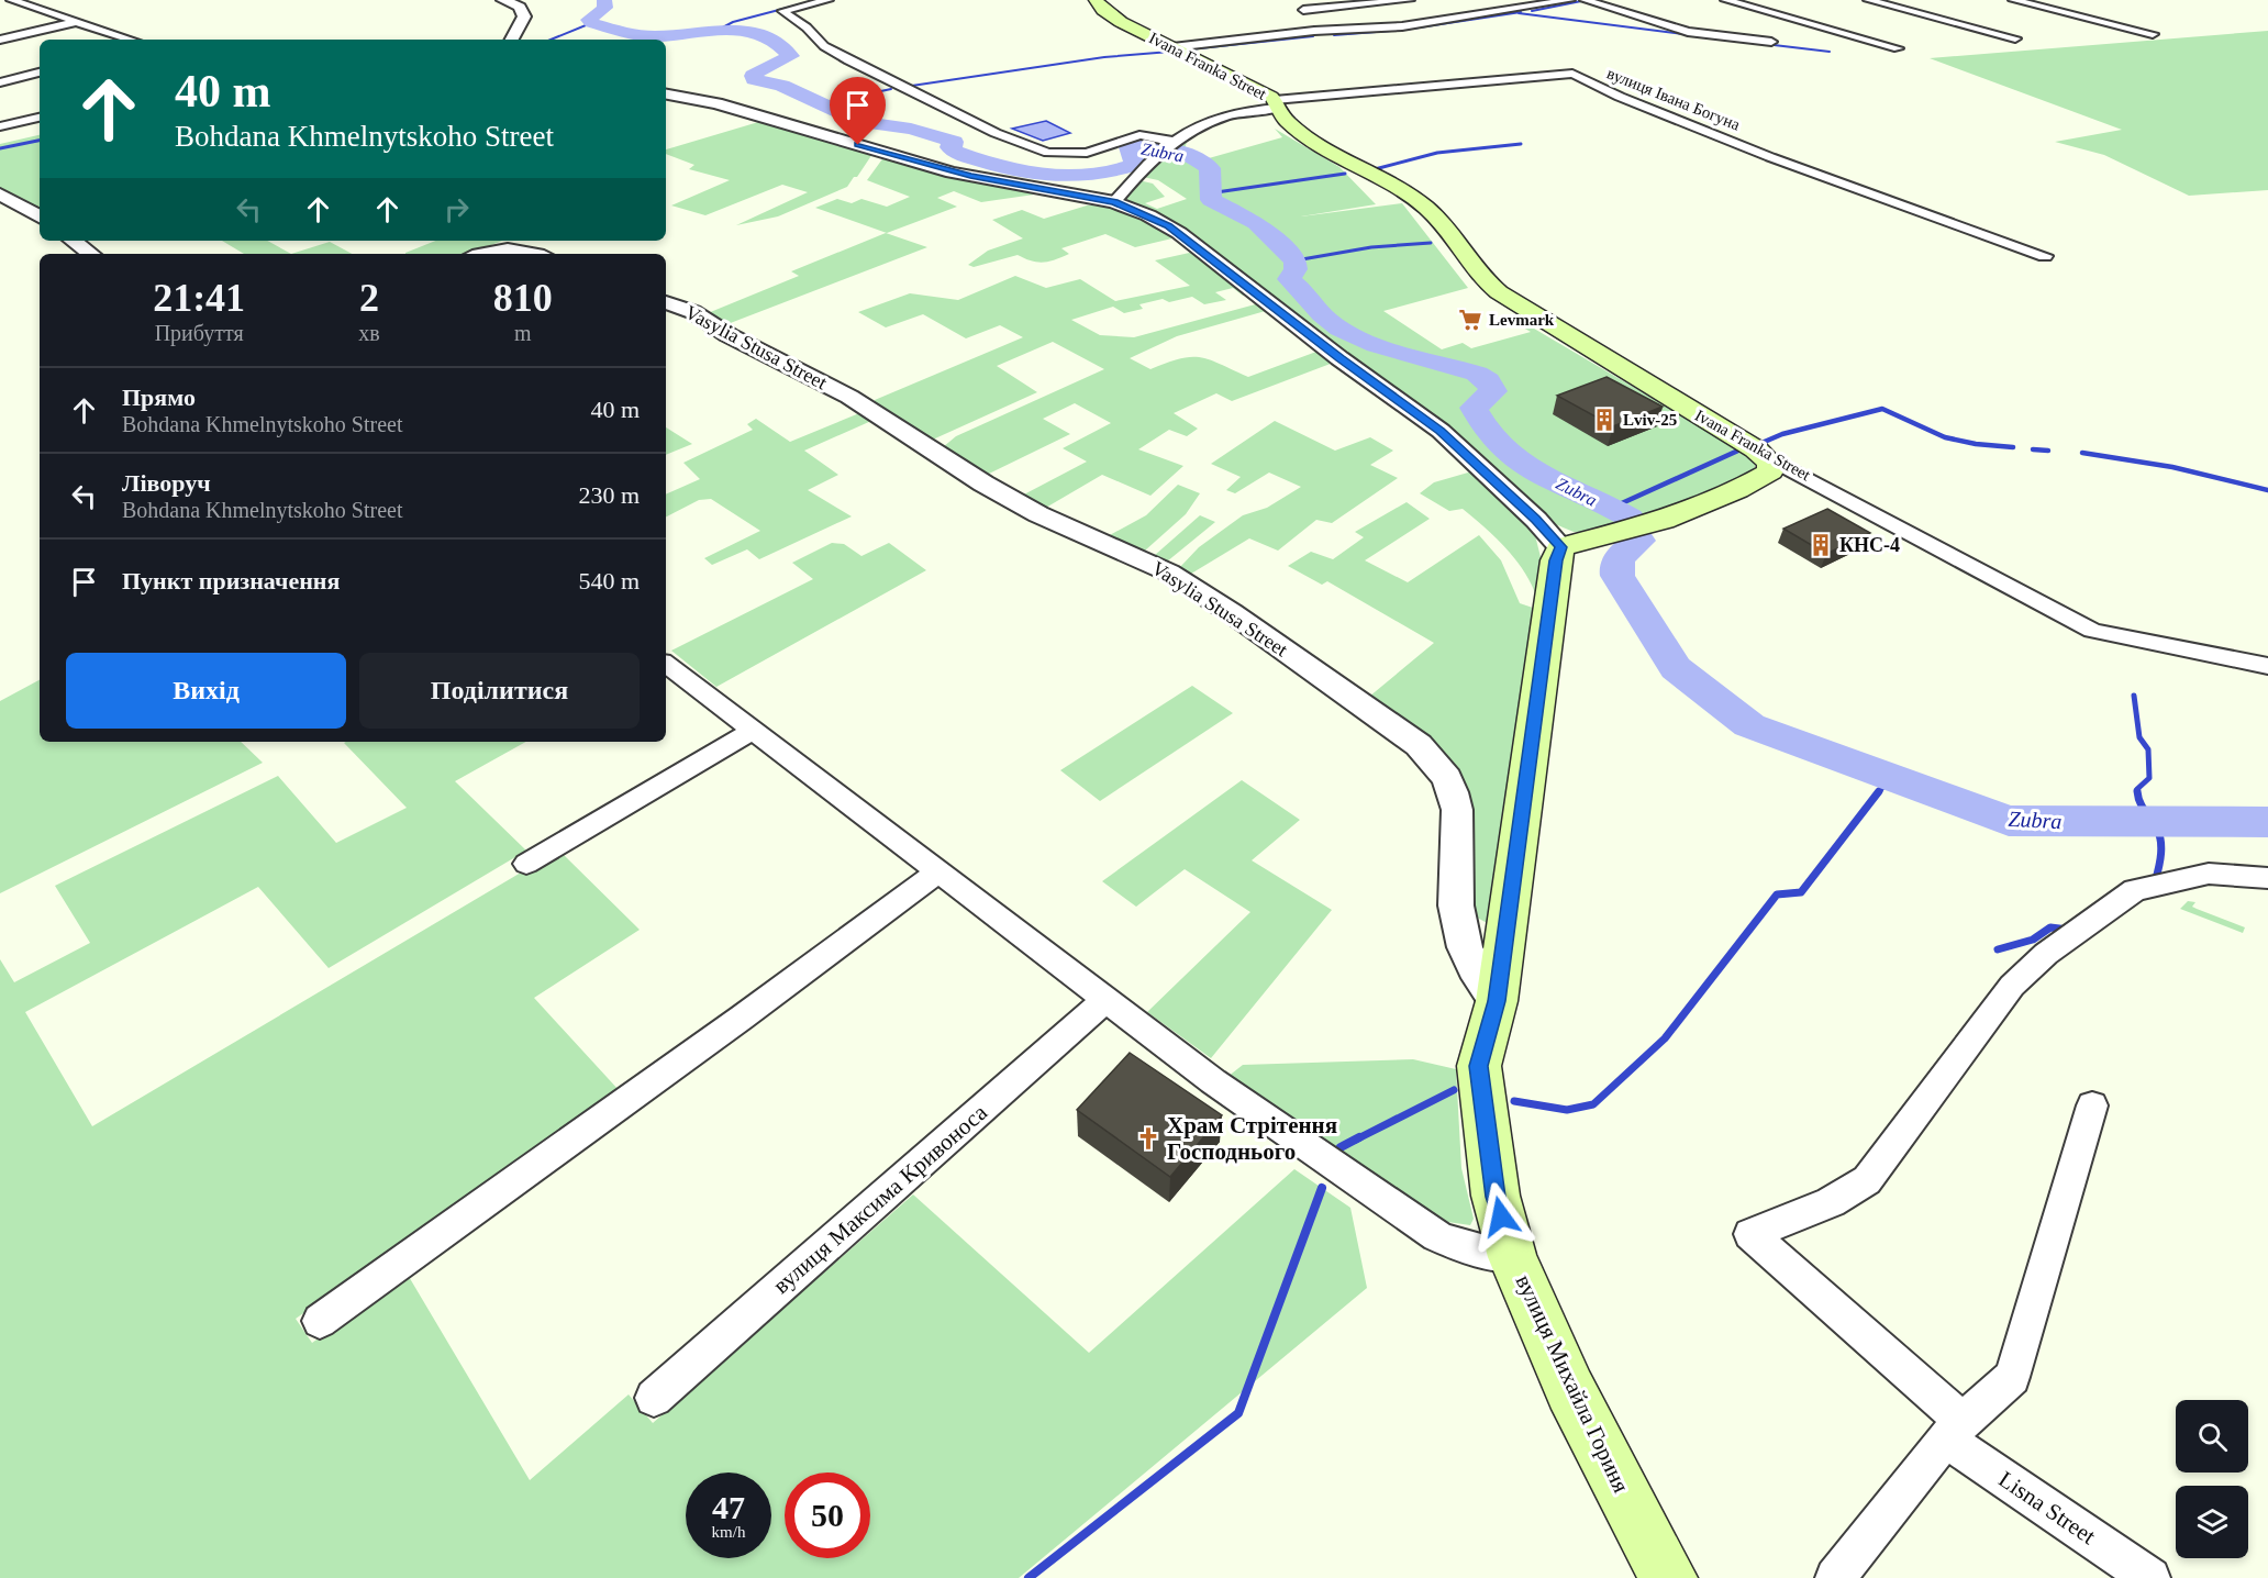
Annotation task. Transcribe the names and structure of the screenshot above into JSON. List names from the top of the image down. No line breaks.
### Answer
{"streets":{"main road":["Ivana Franka Street","вулиця Михайла Гориня"],"street":["вулиця Івана Богуна","Vasylia Stusa Street","вулиця Максима Кривоноса","Lisna Street"]},"crossings":[["Ivana Franka Street","вулиця Івана Богуна"],["Vasylia Stusa Street","вулиця Михайла Гориня"]],"water":["Zubra"],"places":{"supermarket":["Levmark"],"building":["Lviv-25","КНС-4"],"church":["Храм Стрітення Господнього"]},"page":{"turn":["40 m","Bohdana Khmelnytskoho Street"],"eta":["21:41","Прибуття","2","хв","810","m"],"list":[{"name":"Прямо","note":"Bohdana Khmelnytskoho Street","value":"40 m"},{"name":"Ліворуч","note":"Bohdana Khmelnytskoho Street","value":"230 m"},{"name":"Пункт призначення","value":"540 m"}],"buttons":["Вихід","Поділитися"],"speed":"47 km/h","limit":"50"}}
